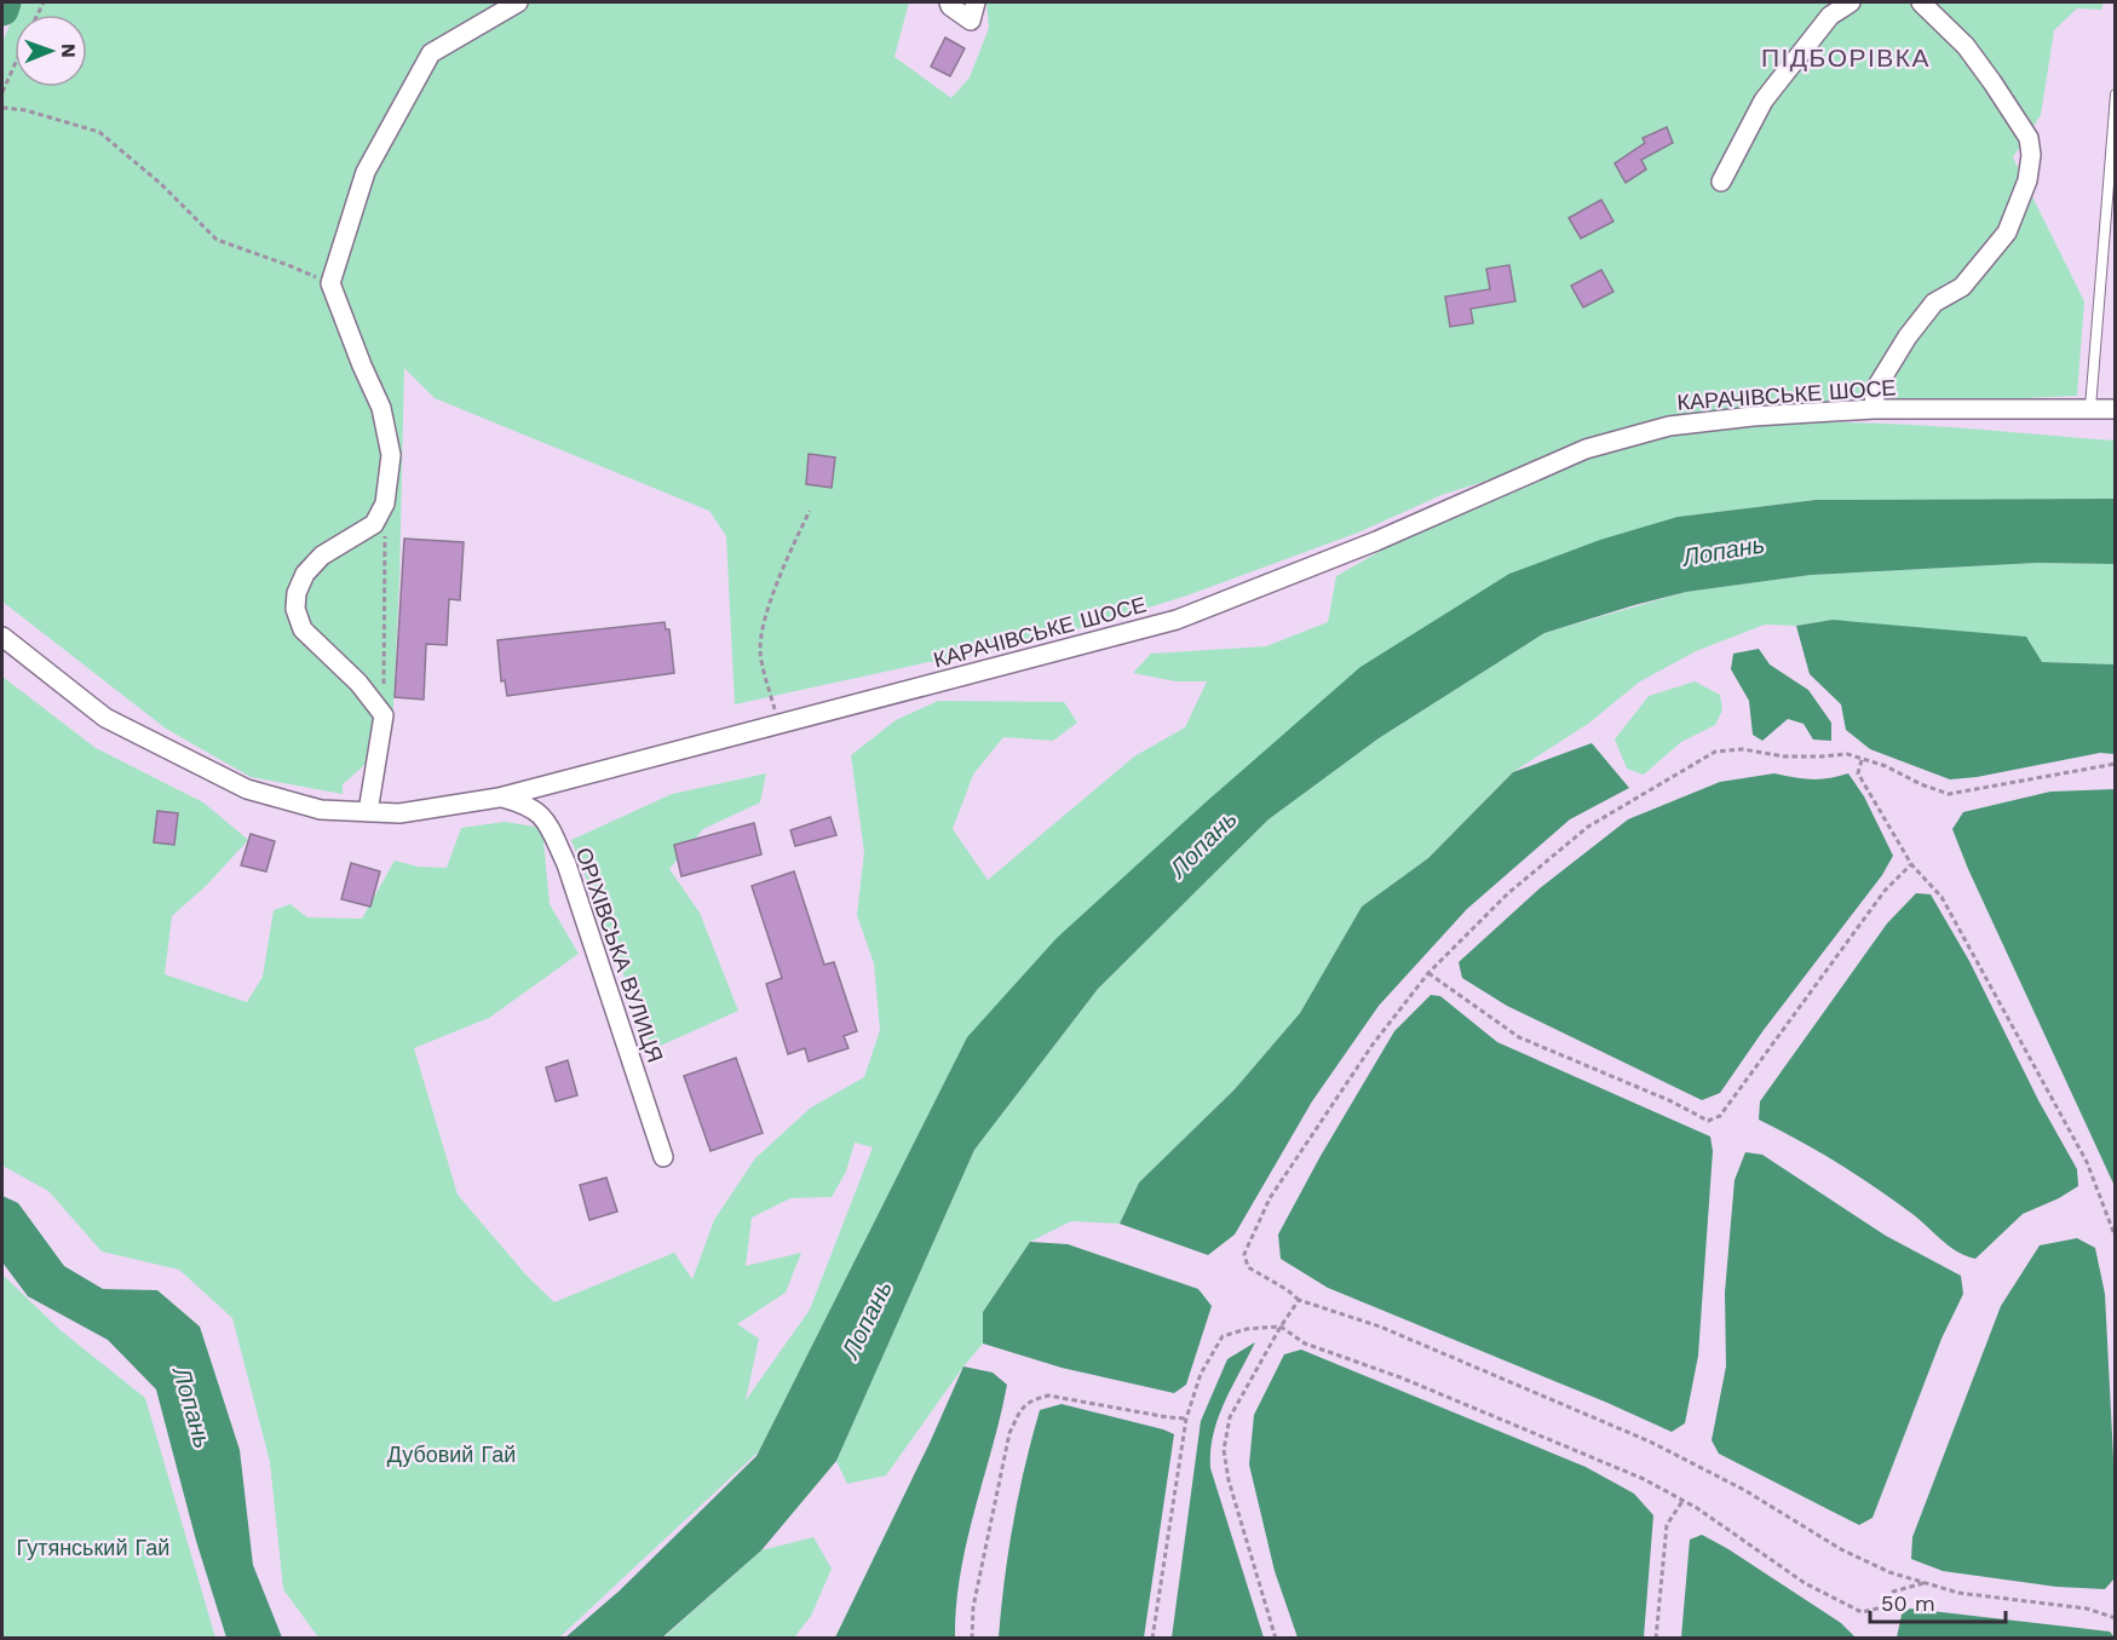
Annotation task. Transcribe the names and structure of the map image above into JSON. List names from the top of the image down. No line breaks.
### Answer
{"streets":{"street":["КАРАЧІВСЬКЕ ШОСЕ","ОРІХІВСЬКА ВУЛИЦЯ"]},"crossings":[["КАРАЧІВСЬКЕ ШОСЕ","ОРІХІВСЬКА ВУЛИЦЯ"]],"districts":["ПІДБОРІВКА"],"water":["Лопань"],"parks":["Дубовий Гай","Гутянський Гай"],"scale_bar":"50 m","north":"right"}
